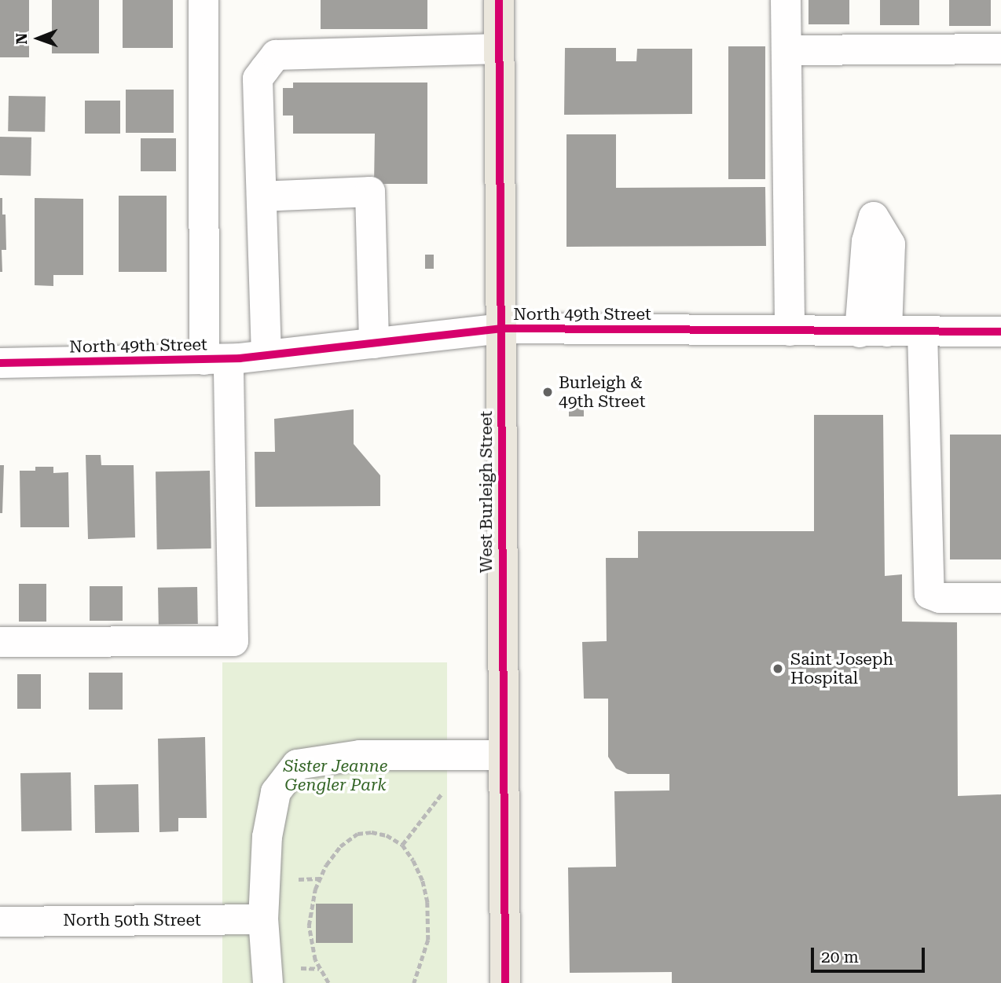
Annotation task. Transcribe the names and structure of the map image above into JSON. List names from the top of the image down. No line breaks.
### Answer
{"streets":{"main road":["West Burleigh Street"],"street":["North 49th Street","North 50th Street"]},"crossings":[["North 49th Street","West Burleigh Street"]],"parks":["Sister Jeanne Gengler Park"],"places":["Burleigh & 49th Street","Saint Joseph Hospital"],"scale_bar":"20 m","north":"left"}
